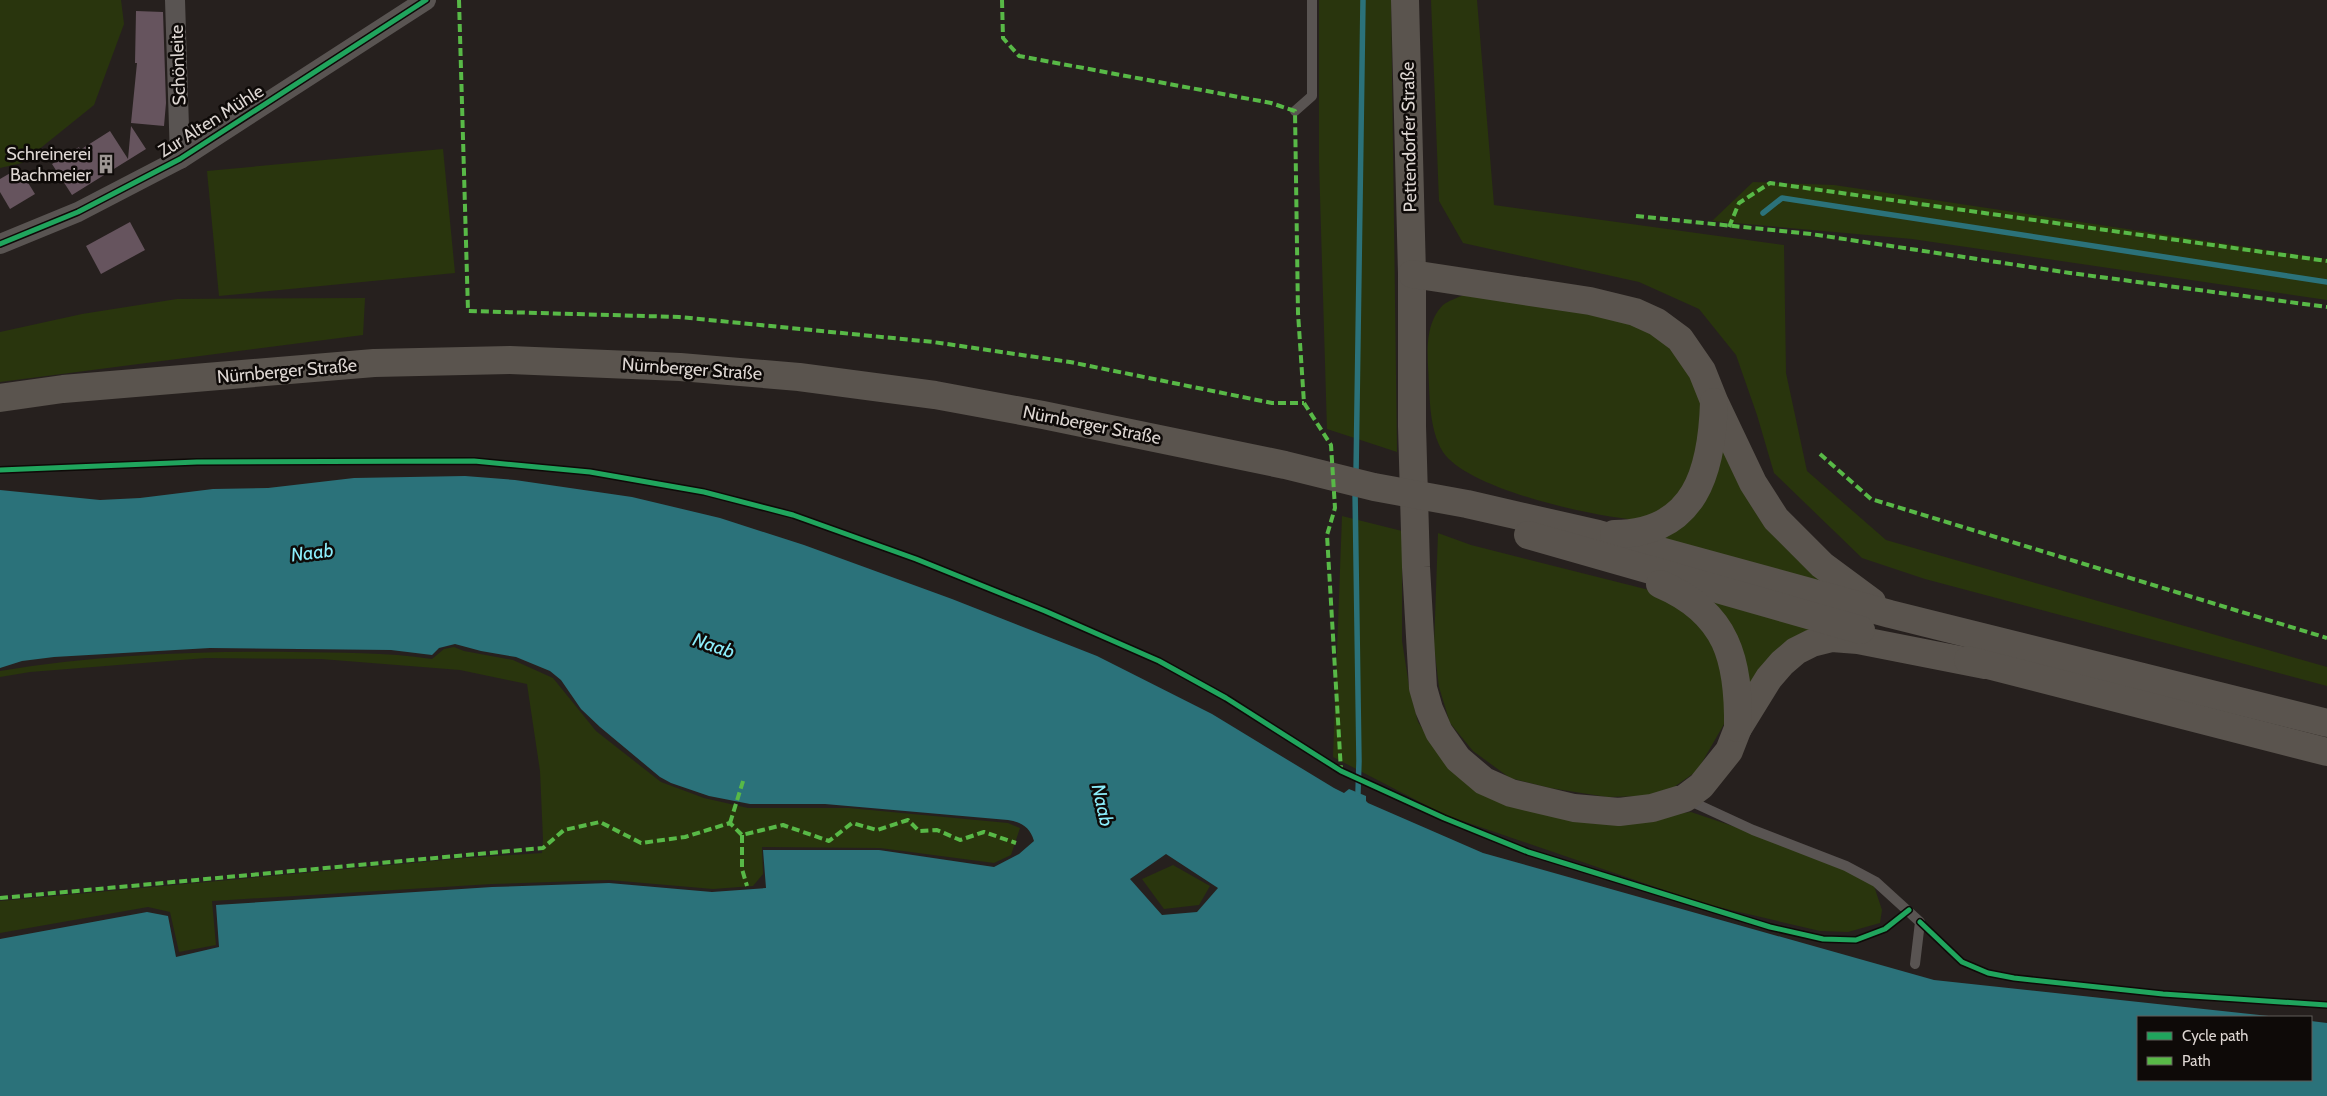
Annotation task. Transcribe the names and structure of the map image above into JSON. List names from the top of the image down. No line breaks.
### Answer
{"streets":{"main road":["Pettendorfer Straße","Nürnberger Straße"],"street":["Schönleite","Zur Alten Mühle"]},"crossings":[["Schönleite","Zur Alten Mühle"]],"water":["Naab"],"places":{"building":["Schreinerei Bachmeier"]},"legend":["Cycle path","Path"]}
